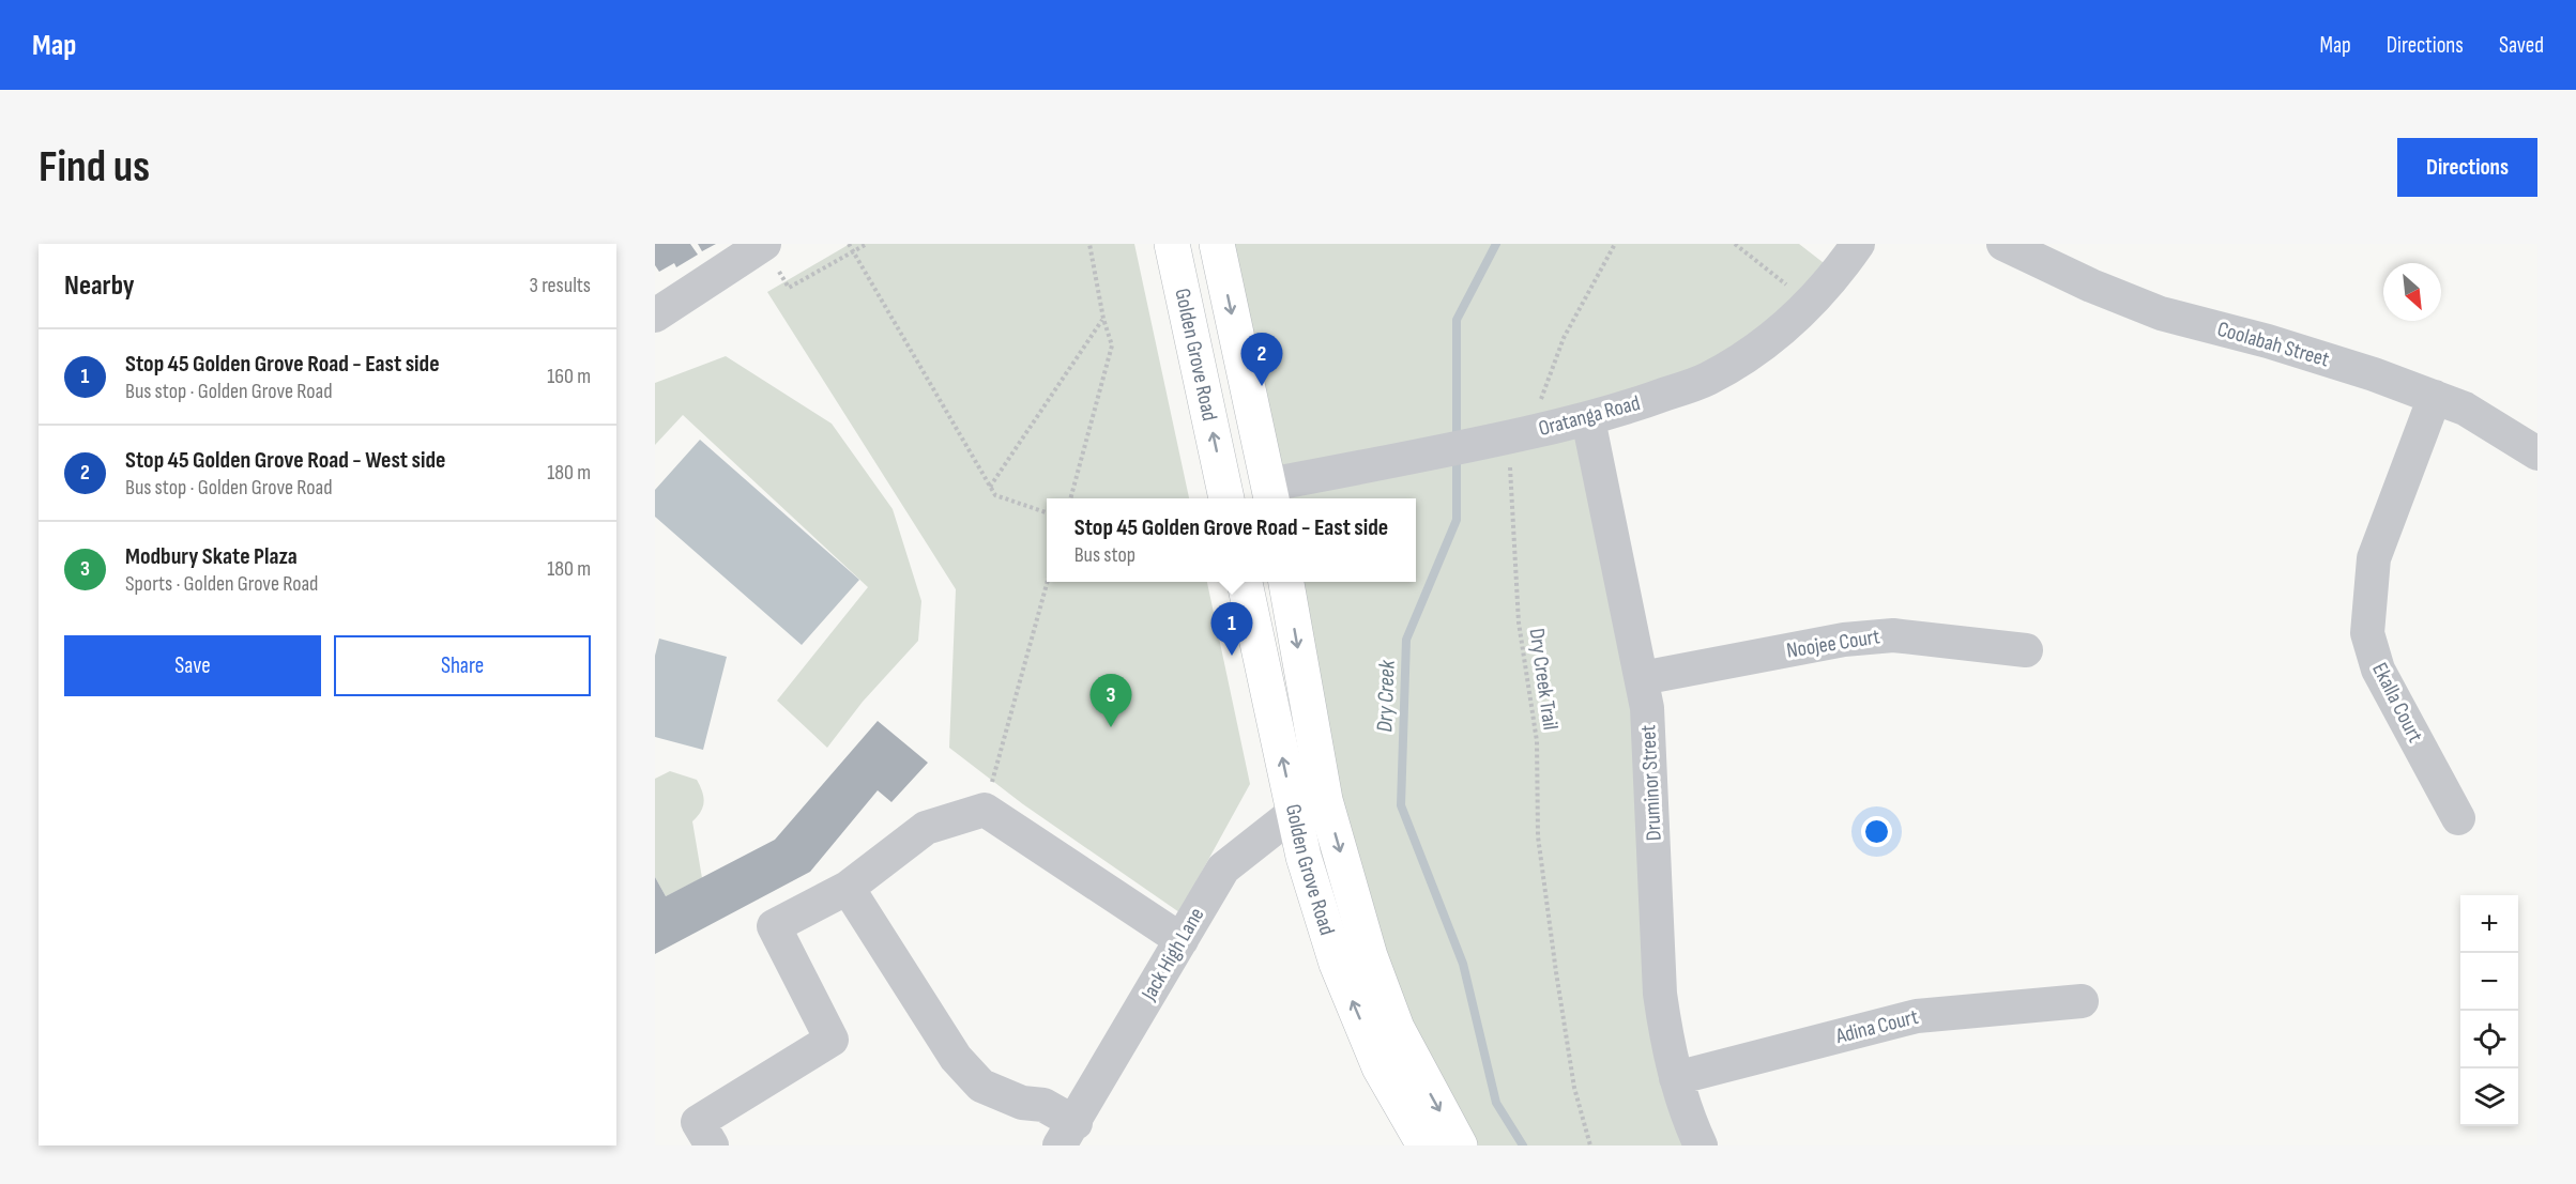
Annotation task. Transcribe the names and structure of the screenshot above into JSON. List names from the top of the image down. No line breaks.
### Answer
{"streets":{"main road":["Golden Grove Road"],"street":["Coolabah Street","Oratanga Road","Noojee Court","Ekalla Court","Druminor Street","Jack High Lane","Adina Court"],"path":["Dry Creek Trail"]},"crossings":[["Coolabah Street","Ekalla Court"],["Golden Grove Road","Oratanga Road"],["Golden Grove Road","Jack High Lane"],["Oratanga Road","Dry Creek Trail"],["Oratanga Road","Druminor Street"],["Noojee Court","Druminor Street"],["Druminor Street","Adina Court"]],"water":["Dry Creek"],"north":"bottom right","page":{"header":"Map","nav":["Map","Directions","Saved"],"buttons":["Directions",["Save","Share"]],"title":"Find us","heading":["Nearby","3 results"],"list":[{"mark":"1","name":"Stop 45 Golden Grove Road - East side","note":"Bus stop · Golden Grove Road","value":"160 m"},{"mark":"2","name":"Stop 45 Golden Grove Road - West side","note":"Bus stop · Golden Grove Road","value":"180 m"},{"mark":"3","name":"Modbury Skate Plaza","note":"Sports · Golden Grove Road","value":"180 m"}],"pins":["2","1","3"],"popup":["Stop 45 Golden Grove Road - East side","Bus stop"],"map_buttons":["+","−"]}}
